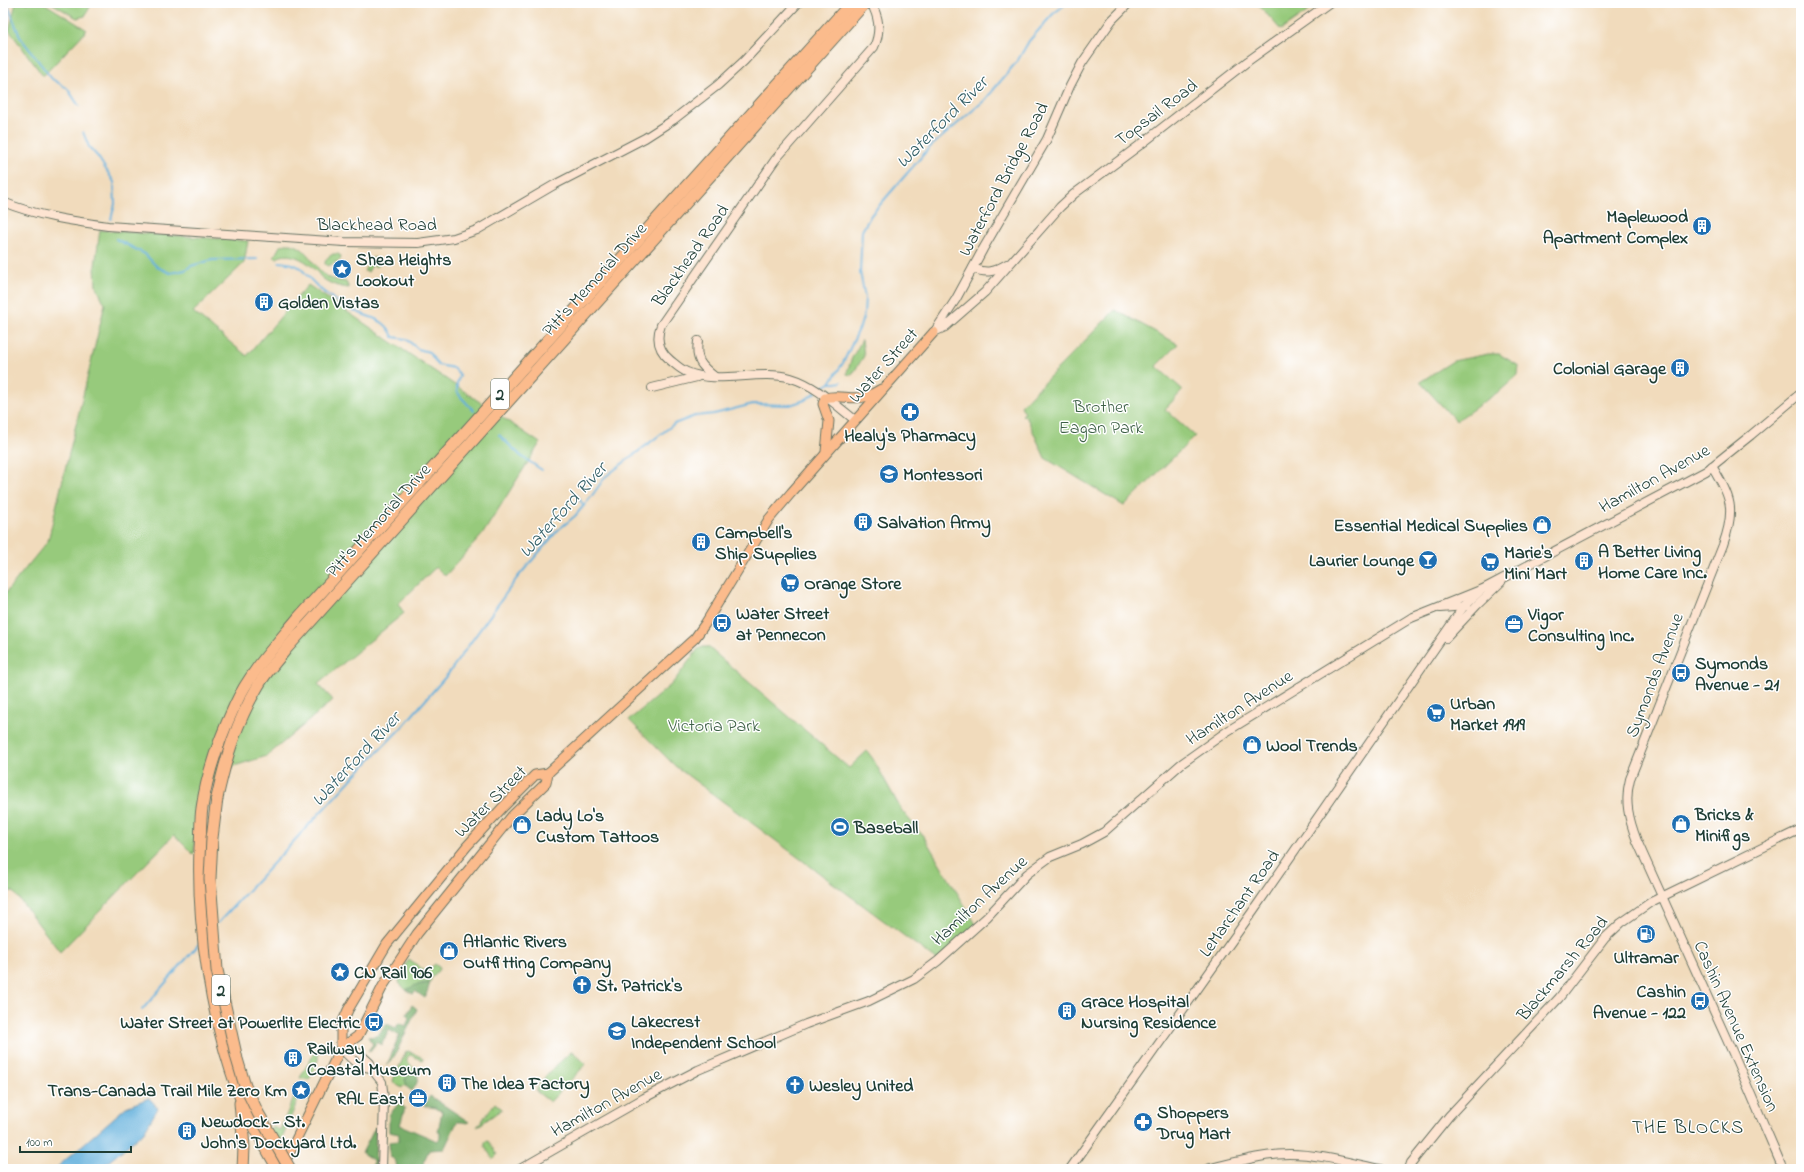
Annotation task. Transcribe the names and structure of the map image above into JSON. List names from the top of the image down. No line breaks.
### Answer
{"streets":{"highway":["Pitt's Memorial Drive","2"],"main road":["Water Street"],"street":["Topsail Road","Waterford Bridge Road","Blackhead Road","Hamilton Avenue","Symonds Avenue","LeMarchant Road","Blackmarsh Road","Cashin Avenue Extension"]},"crossings":[["Topsail Road","Waterford Bridge Road"],["Topsail Road","Water Street"],["Waterford Bridge Road","Water Street"],["Blackhead Road","Pitt's Memorial Drive"],["Blackhead Road","Water Street"],["Hamilton Avenue","Symonds Avenue"],["Hamilton Avenue","LeMarchant Road"],["Symonds Avenue","Blackmarsh Road"],["Symonds Avenue","Cashin Avenue Extension"],["Blackmarsh Road","Cashin Avenue Extension"]],"districts":["THE BLOCKS"],"water":["Waterford River"],"parks":["Brother Eagan Park","Victoria Park"],"places":{"building":["Maplewood Apartment Complex","Golden Vistas","Colonial Garage","Salvation Army","Campbell's Ship Supplies","A Better Living Home Care Inc.","Grace Hospital Nursing Residence","Railway Coastal Museum","The Idea Factory","Newdock - St. John's Dockyard Ltd."],"place":["Shea Heights Lookout","CN Rail 906","Trans-Canada Trail Mile Zero Km"],"pharmacy":["Healy's Pharmacy","Shoppers Drug Mart"],"school or university":["Montessori","Lakecrest Independent School"],"shop":["Essential Medical Supplies","Wool Trends","Bricks & Minifigs","Lady Lo's Custom Tattoos","Atlantic Rivers Outfitting Company"],"bar":["Laurier Lounge"],"supermarket":["Marie's Mini Mart","Orange Store","Urban Market 1919"],"bus stop":["Water Street at Pennecon","Symonds Avenue - 21","Cashin Avenue - 122","Water Street at Powerlite Electric"],"office":["Vigor Consulting Inc.","RAL East"],"sports":["Baseball"],"fuel station":["Ultramar"],"church":["St. Patrick's","Wesley United"]},"scale_bar":"100 m"}
